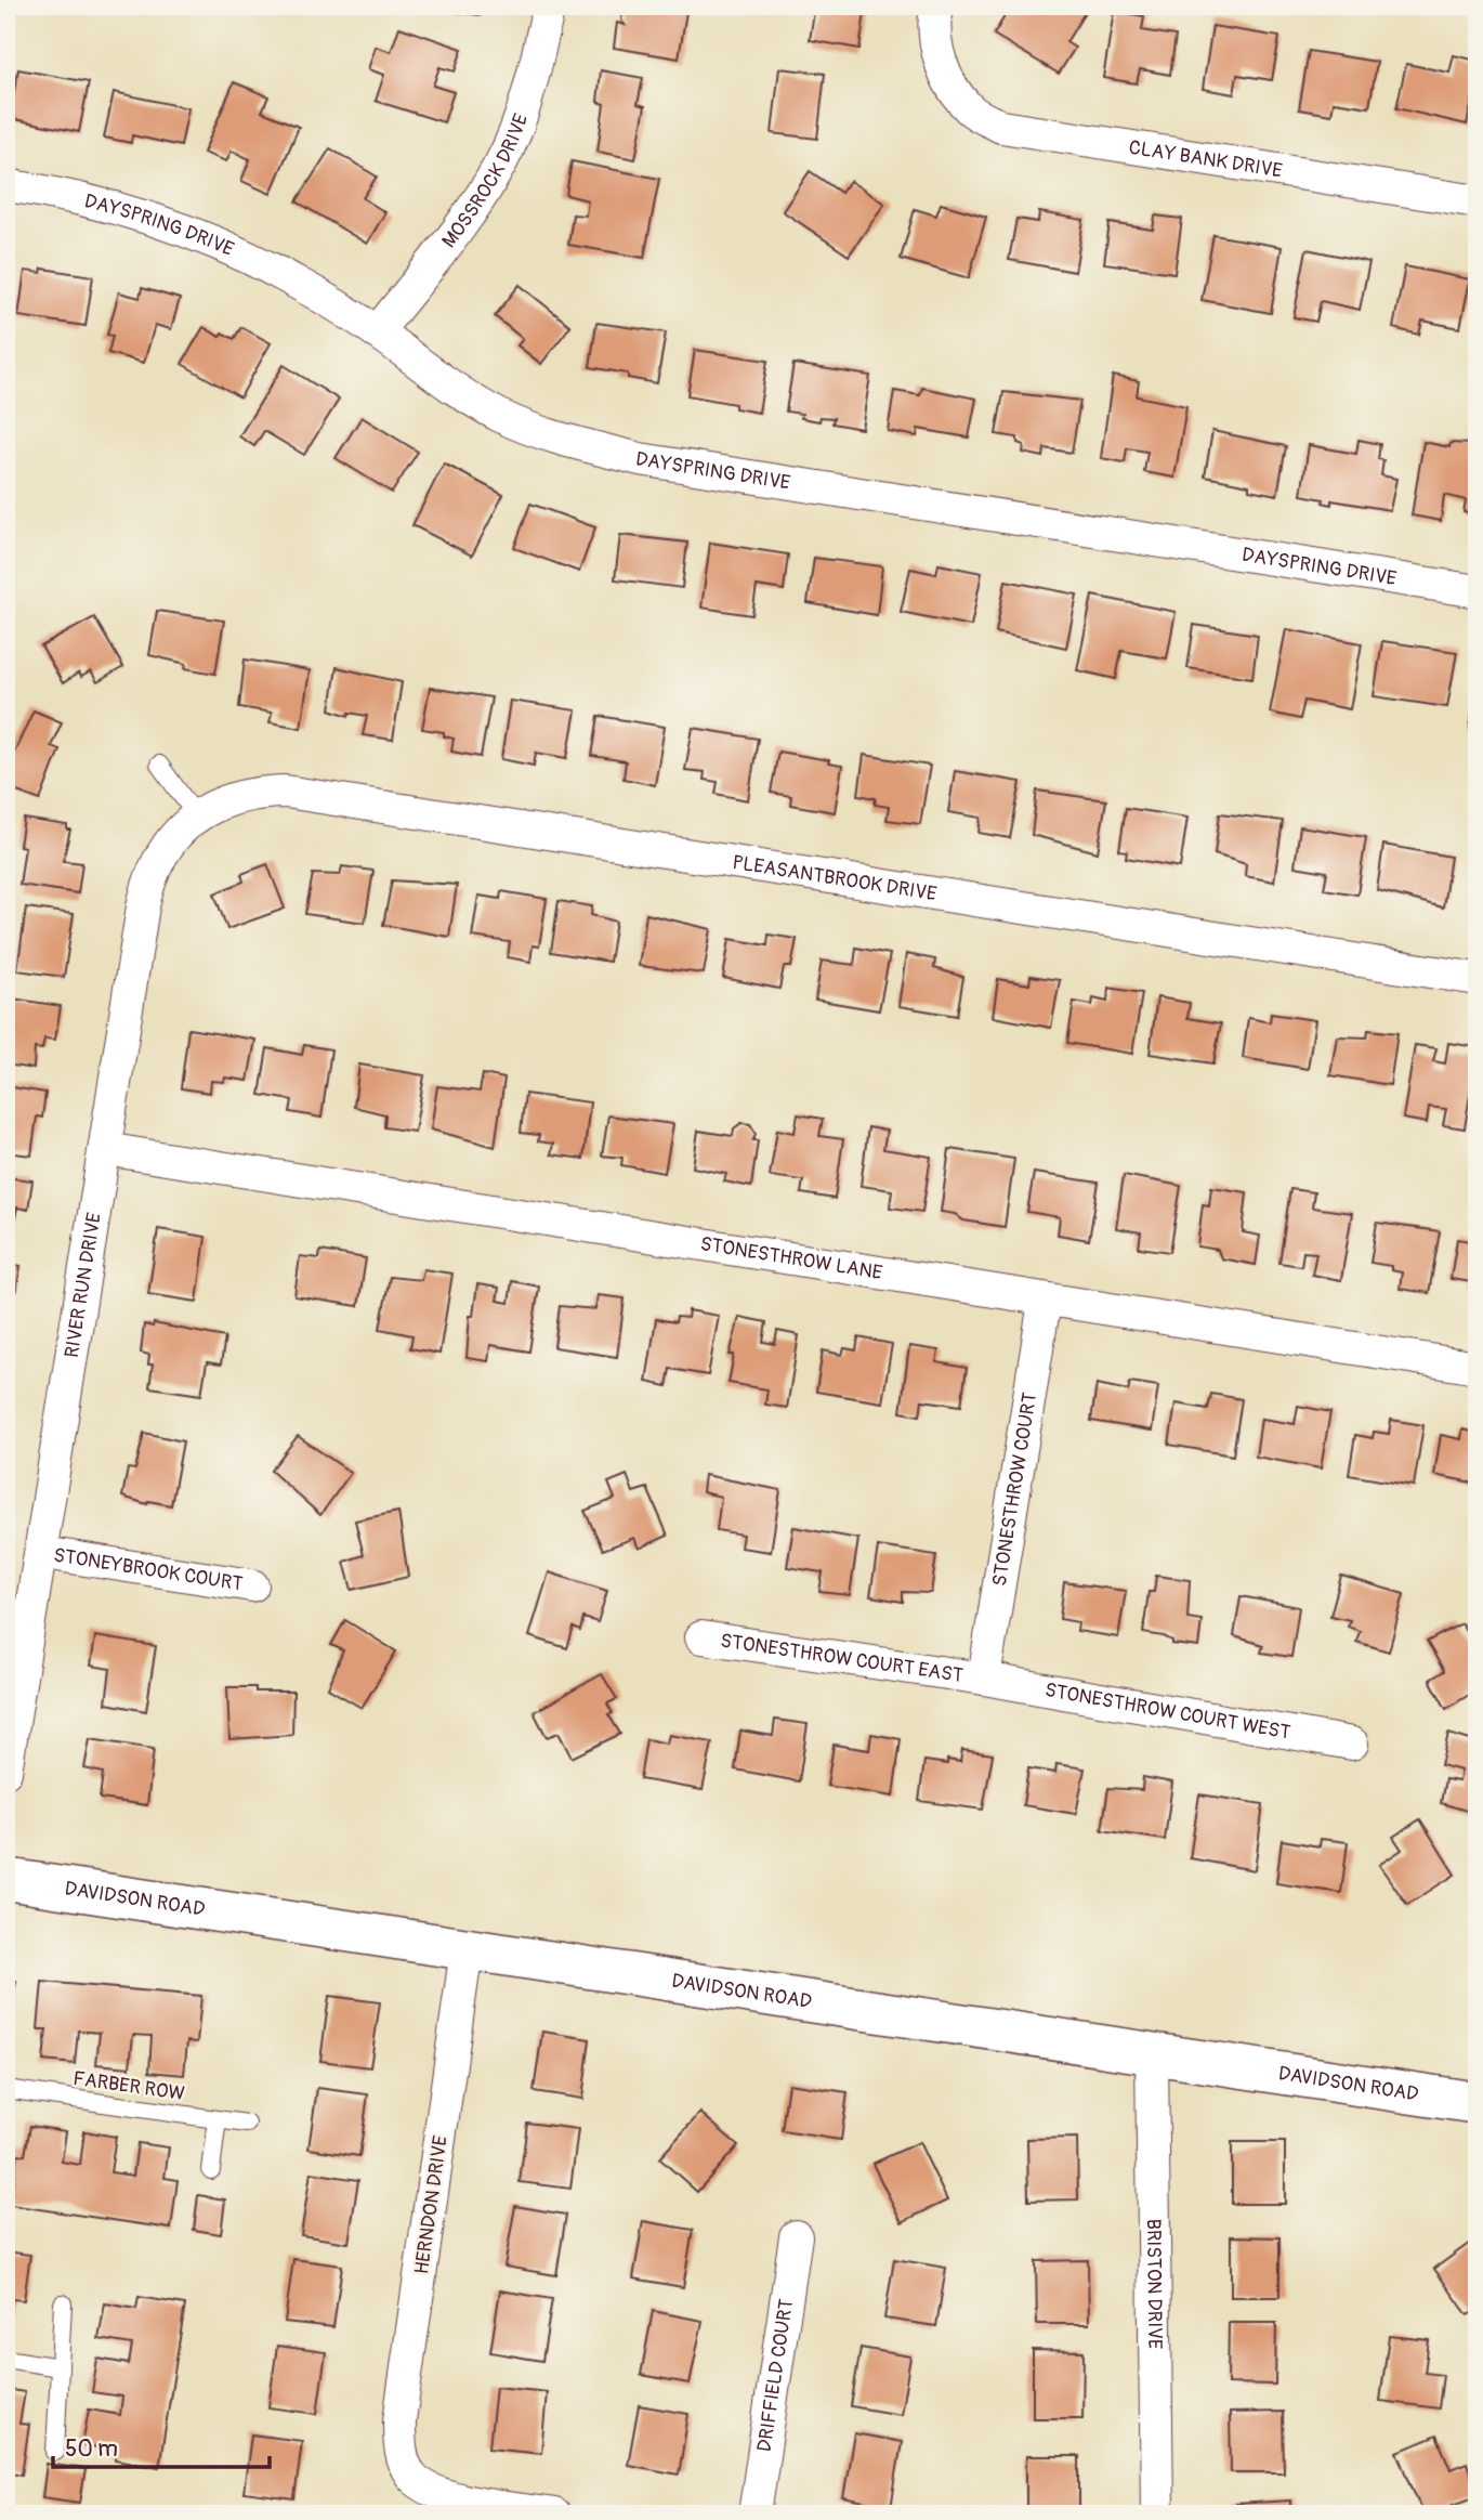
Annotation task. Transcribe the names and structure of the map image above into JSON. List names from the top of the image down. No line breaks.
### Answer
{"streets":{"main road":["DAVIDSON ROAD"],"street":["CLAY BANK DRIVE","MOSSROCK DRIVE","DAYSPRING DRIVE","PLEASANTBROOK DRIVE","STONESTHROW LANE","RIVER RUN DRIVE","STONESTHROW COURT","STONEYBROOK COURT","STONESTHROW COURT EAST","STONESTHROW COURT WEST","HERNDON DRIVE","BRISTON DRIVE","DRIFFIELD COURT"],"lane":["FARBER ROW"]},"crossings":[["MOSSROCK DRIVE","DAYSPRING DRIVE"],["PLEASANTBROOK DRIVE","RIVER RUN DRIVE"],["STONESTHROW LANE","RIVER RUN DRIVE"],["STONESTHROW LANE","STONESTHROW COURT"],["RIVER RUN DRIVE","STONEYBROOK COURT"],["STONESTHROW COURT","STONESTHROW COURT EAST"],["STONESTHROW COURT","STONESTHROW COURT WEST"],["STONESTHROW COURT EAST","STONESTHROW COURT WEST"],["DAVIDSON ROAD","HERNDON DRIVE"],["DAVIDSON ROAD","BRISTON DRIVE"]],"scale_bar":"50 m"}
